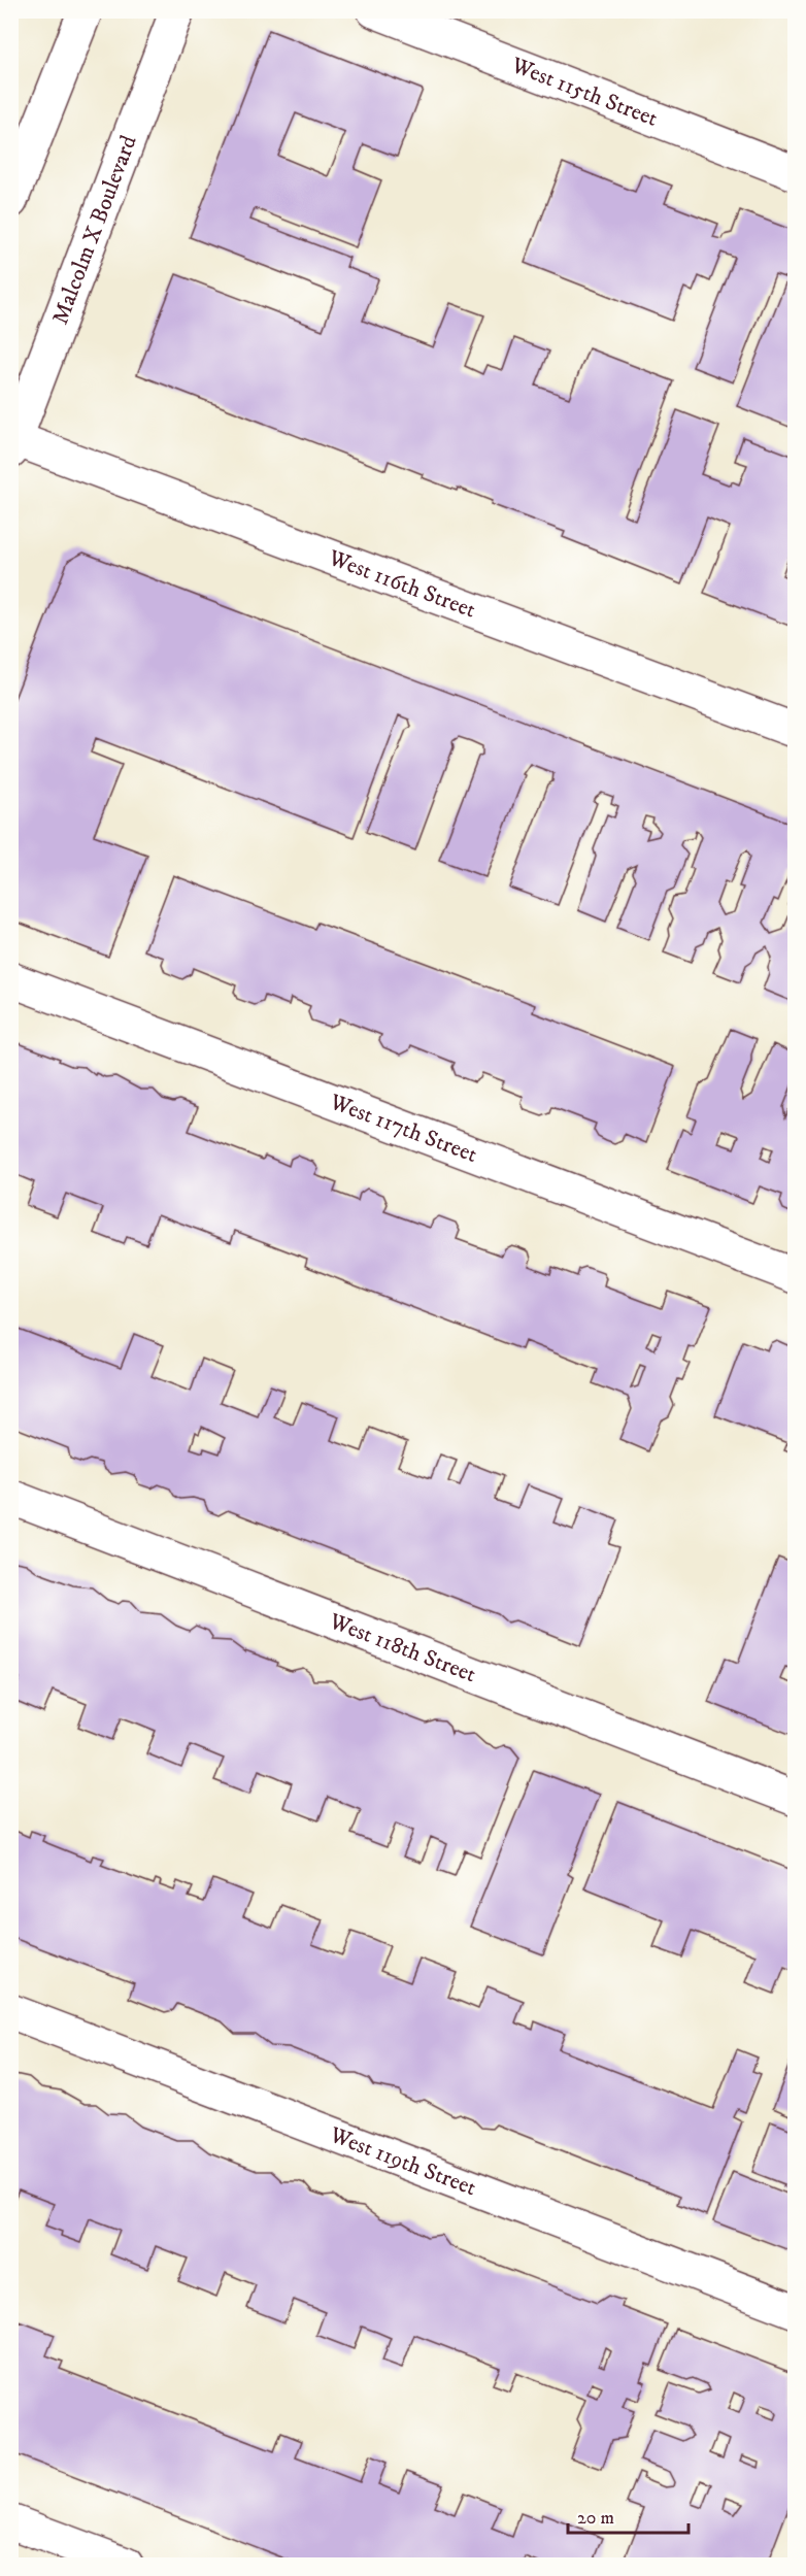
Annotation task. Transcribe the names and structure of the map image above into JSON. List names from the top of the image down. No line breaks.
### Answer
{"streets":{"street":["West 115th Street","Malcolm X Boulevard","West 116th Street","West 117th Street","West 118th Street","West 119th Street"]},"crossings":[["Malcolm X Boulevard","West 116th Street"]],"scale_bar":"20 m"}
